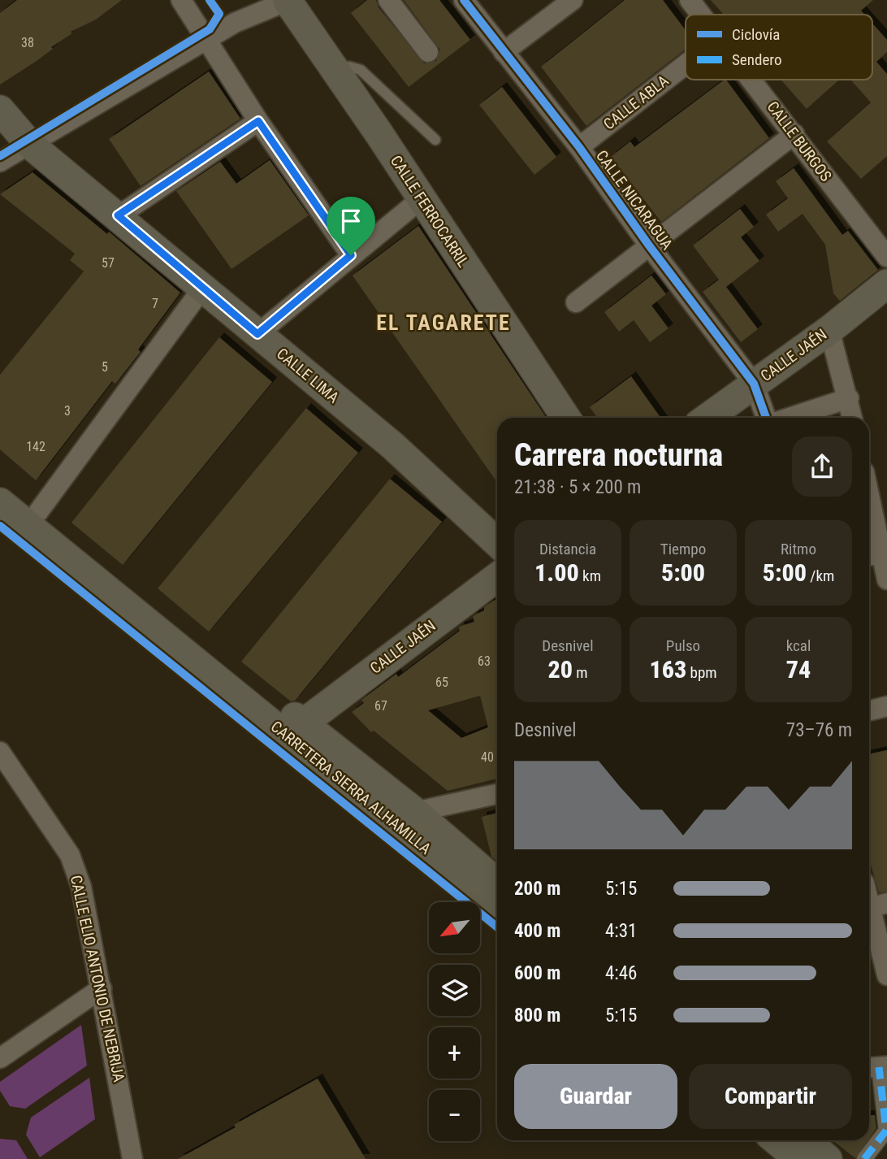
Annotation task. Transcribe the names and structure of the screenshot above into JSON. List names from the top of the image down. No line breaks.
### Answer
{"streets":{"main road":["CALLE FERROCARRIL","CALLE JAÉN","CALLE LIMA","CARRETERA SIERRA ALHAMILLA"],"street":["CALLE ABLA","CALLE BURGOS","CALLE NICARAGUA","CALLE ELIO ANTONIO DE NEBRIJA"]},"crossings":[["CALLE ABLA","CALLE NICARAGUA"],["CALLE NICARAGUA","CALLE JAÉN"],["CALLE JAÉN","CARRETERA SIERRA ALHAMILLA"]],"districts":["EL TAGARETE"],"house_numbers":["38","57","7","5","3","142","63","65","67","40"],"legend":["Ciclovía","Sendero"],"north":"bottom left","page":{"heading":["Carrera nocturna","21:38 · 5 × 200 m"],"stats":[["Distancia","1.00 km"],["Tiempo","5:00"],["Ritmo","5:00 /km"],["Desnivel","20 m"],["Pulso","163 bpm"],["kcal","74"]],"chart":["Desnivel","73–76 m"],"list":[{"name":"200 m","note":"5:15"},{"name":"400 m","note":"4:31"},{"name":"600 m","note":"4:46"},{"name":"800 m","note":"5:15"}],"map_buttons":["+","−"],"buttons":["Guardar","Compartir"]}}
